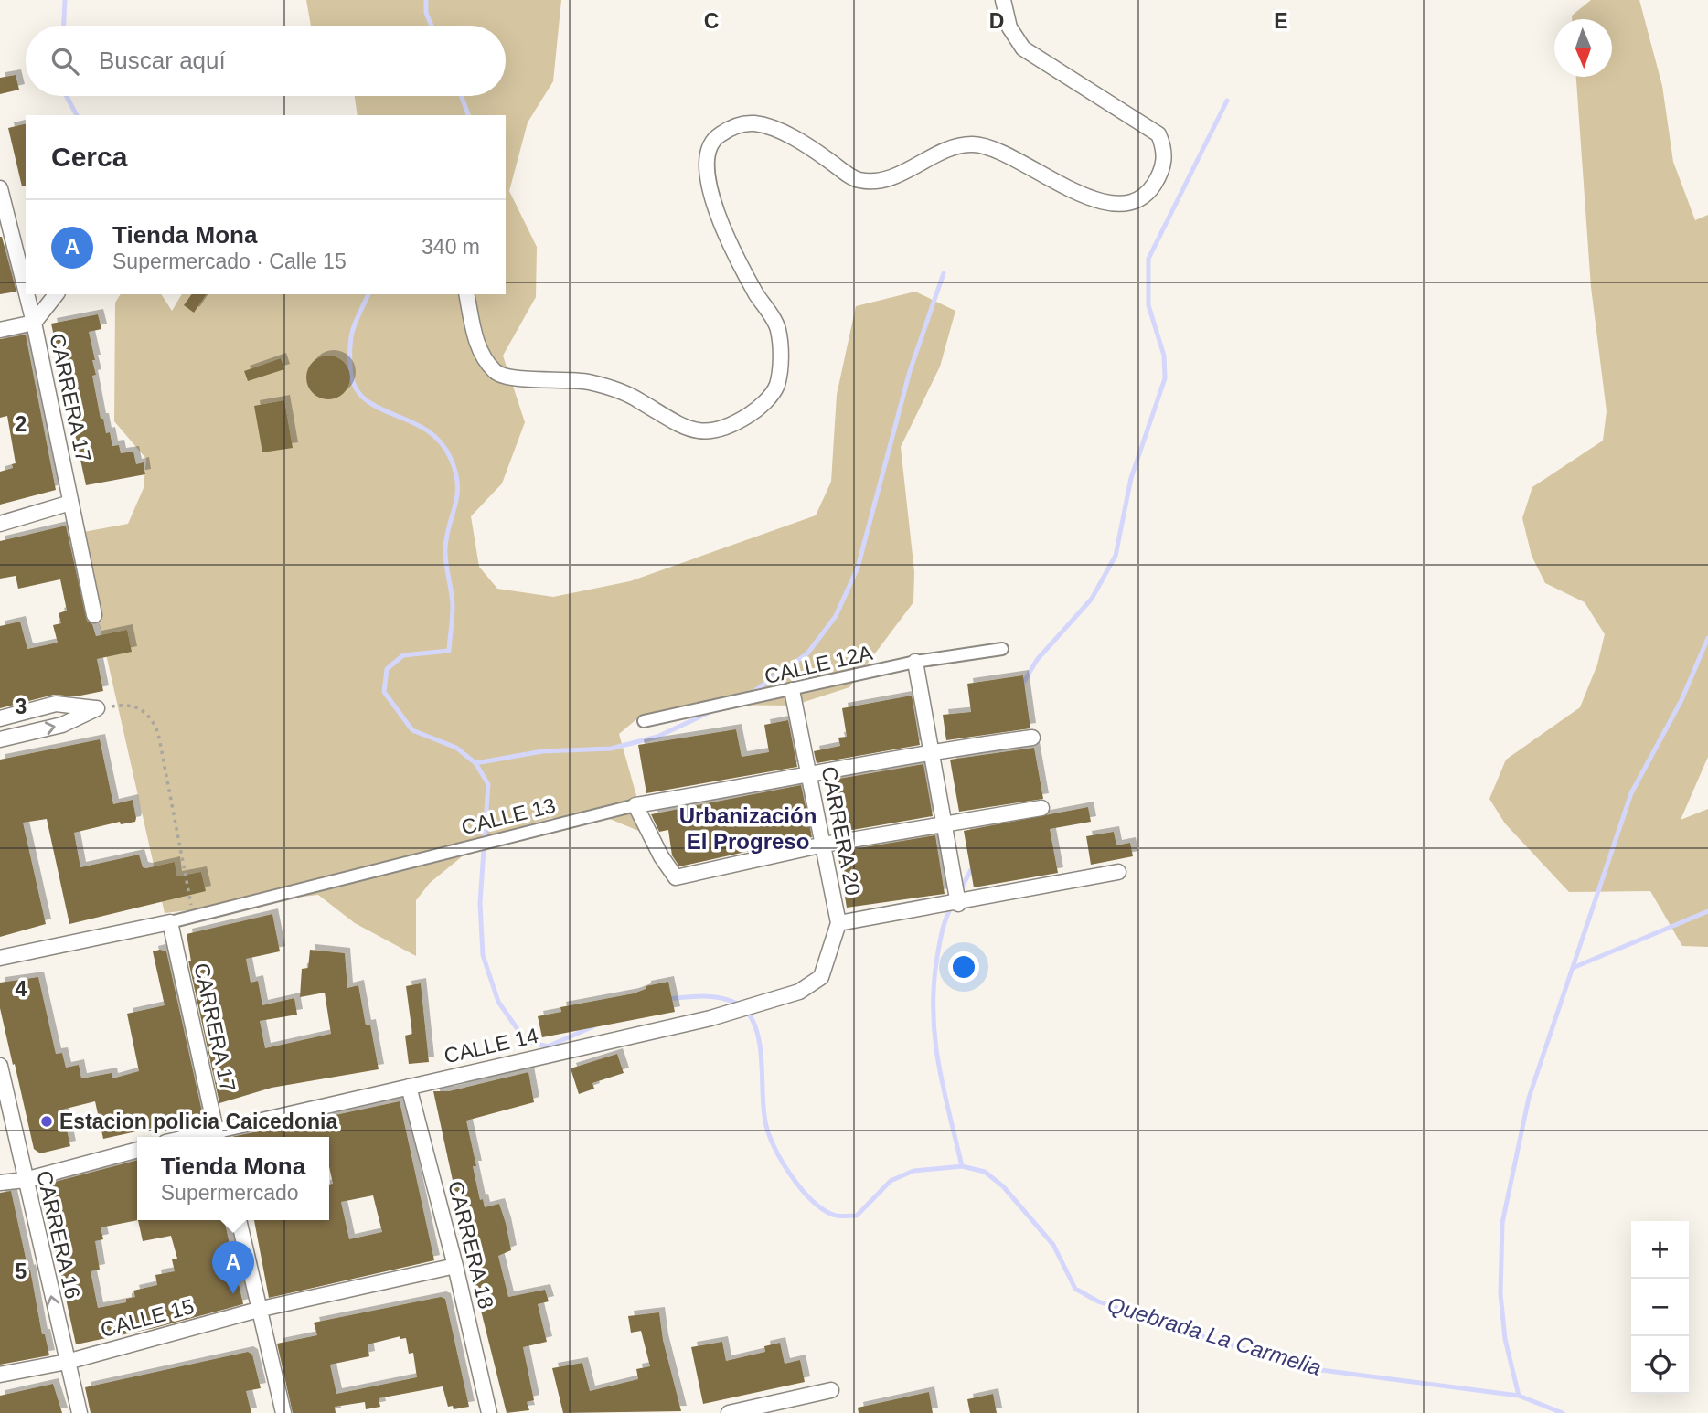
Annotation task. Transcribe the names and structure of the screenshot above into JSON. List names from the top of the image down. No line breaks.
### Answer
{"streets":{"street":["CARRERA 17","CALLE 12A","CALLE 13","CARRERA 20","CALLE 14","CARRERA 16","CARRERA 18","CALLE 15"]},"crossings":[["CARRERA 17","CALLE 13"],["CARRERA 17","CALLE 14"],["CALLE 12A","CARRERA 20"],["CALLE 13","CARRERA 20"],["CARRERA 20","CALLE 14"],["CALLE 14","CARRERA 18"],["CARRERA 16","CALLE 15"],["CARRERA 18","CALLE 15"]],"one_way":["CARRERA 16"],"districts":["Urbanización El Progreso"],"water":["Quebrada La Carmelia"],"places":["Estacion policia Caicedonia"],"north":"bottom","page":{"search":"Buscar aquí","heading":"Cerca","list":[{"mark":"A","name":"Tienda Mona","note":"Supermercado · Calle 15","value":"340 m"}],"popup":["Tienda Mona","Supermercado"],"map_buttons":["+","−"],"pins":"A"},"grid":{"columns":["C","D","E"],"rows":["2","3","4","5"]}}
